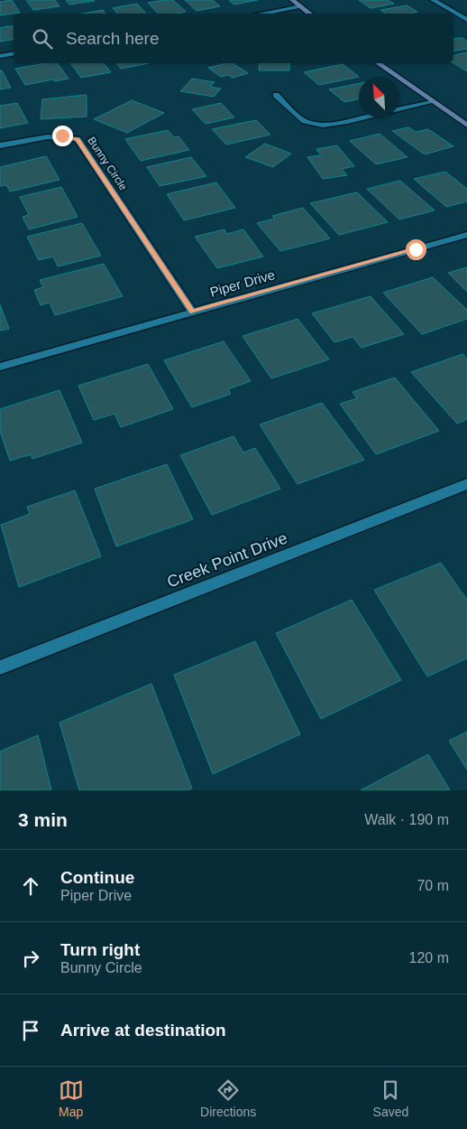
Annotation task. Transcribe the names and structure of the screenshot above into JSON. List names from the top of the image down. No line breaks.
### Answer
{"streets":{"street":["Bunny Circle","Piper Drive","Creek Point Drive"]},"crossings":[["Bunny Circle","Piper Drive"]],"north":"top left","page":{"search":"Search here","heading":["3 min","Walk · 190 m"],"list":[["Continue","Piper Drive","70 m"],["Turn right","Bunny Circle","120 m"],"Arrive at destination"],"nav":["Map","Directions","Saved"]}}
